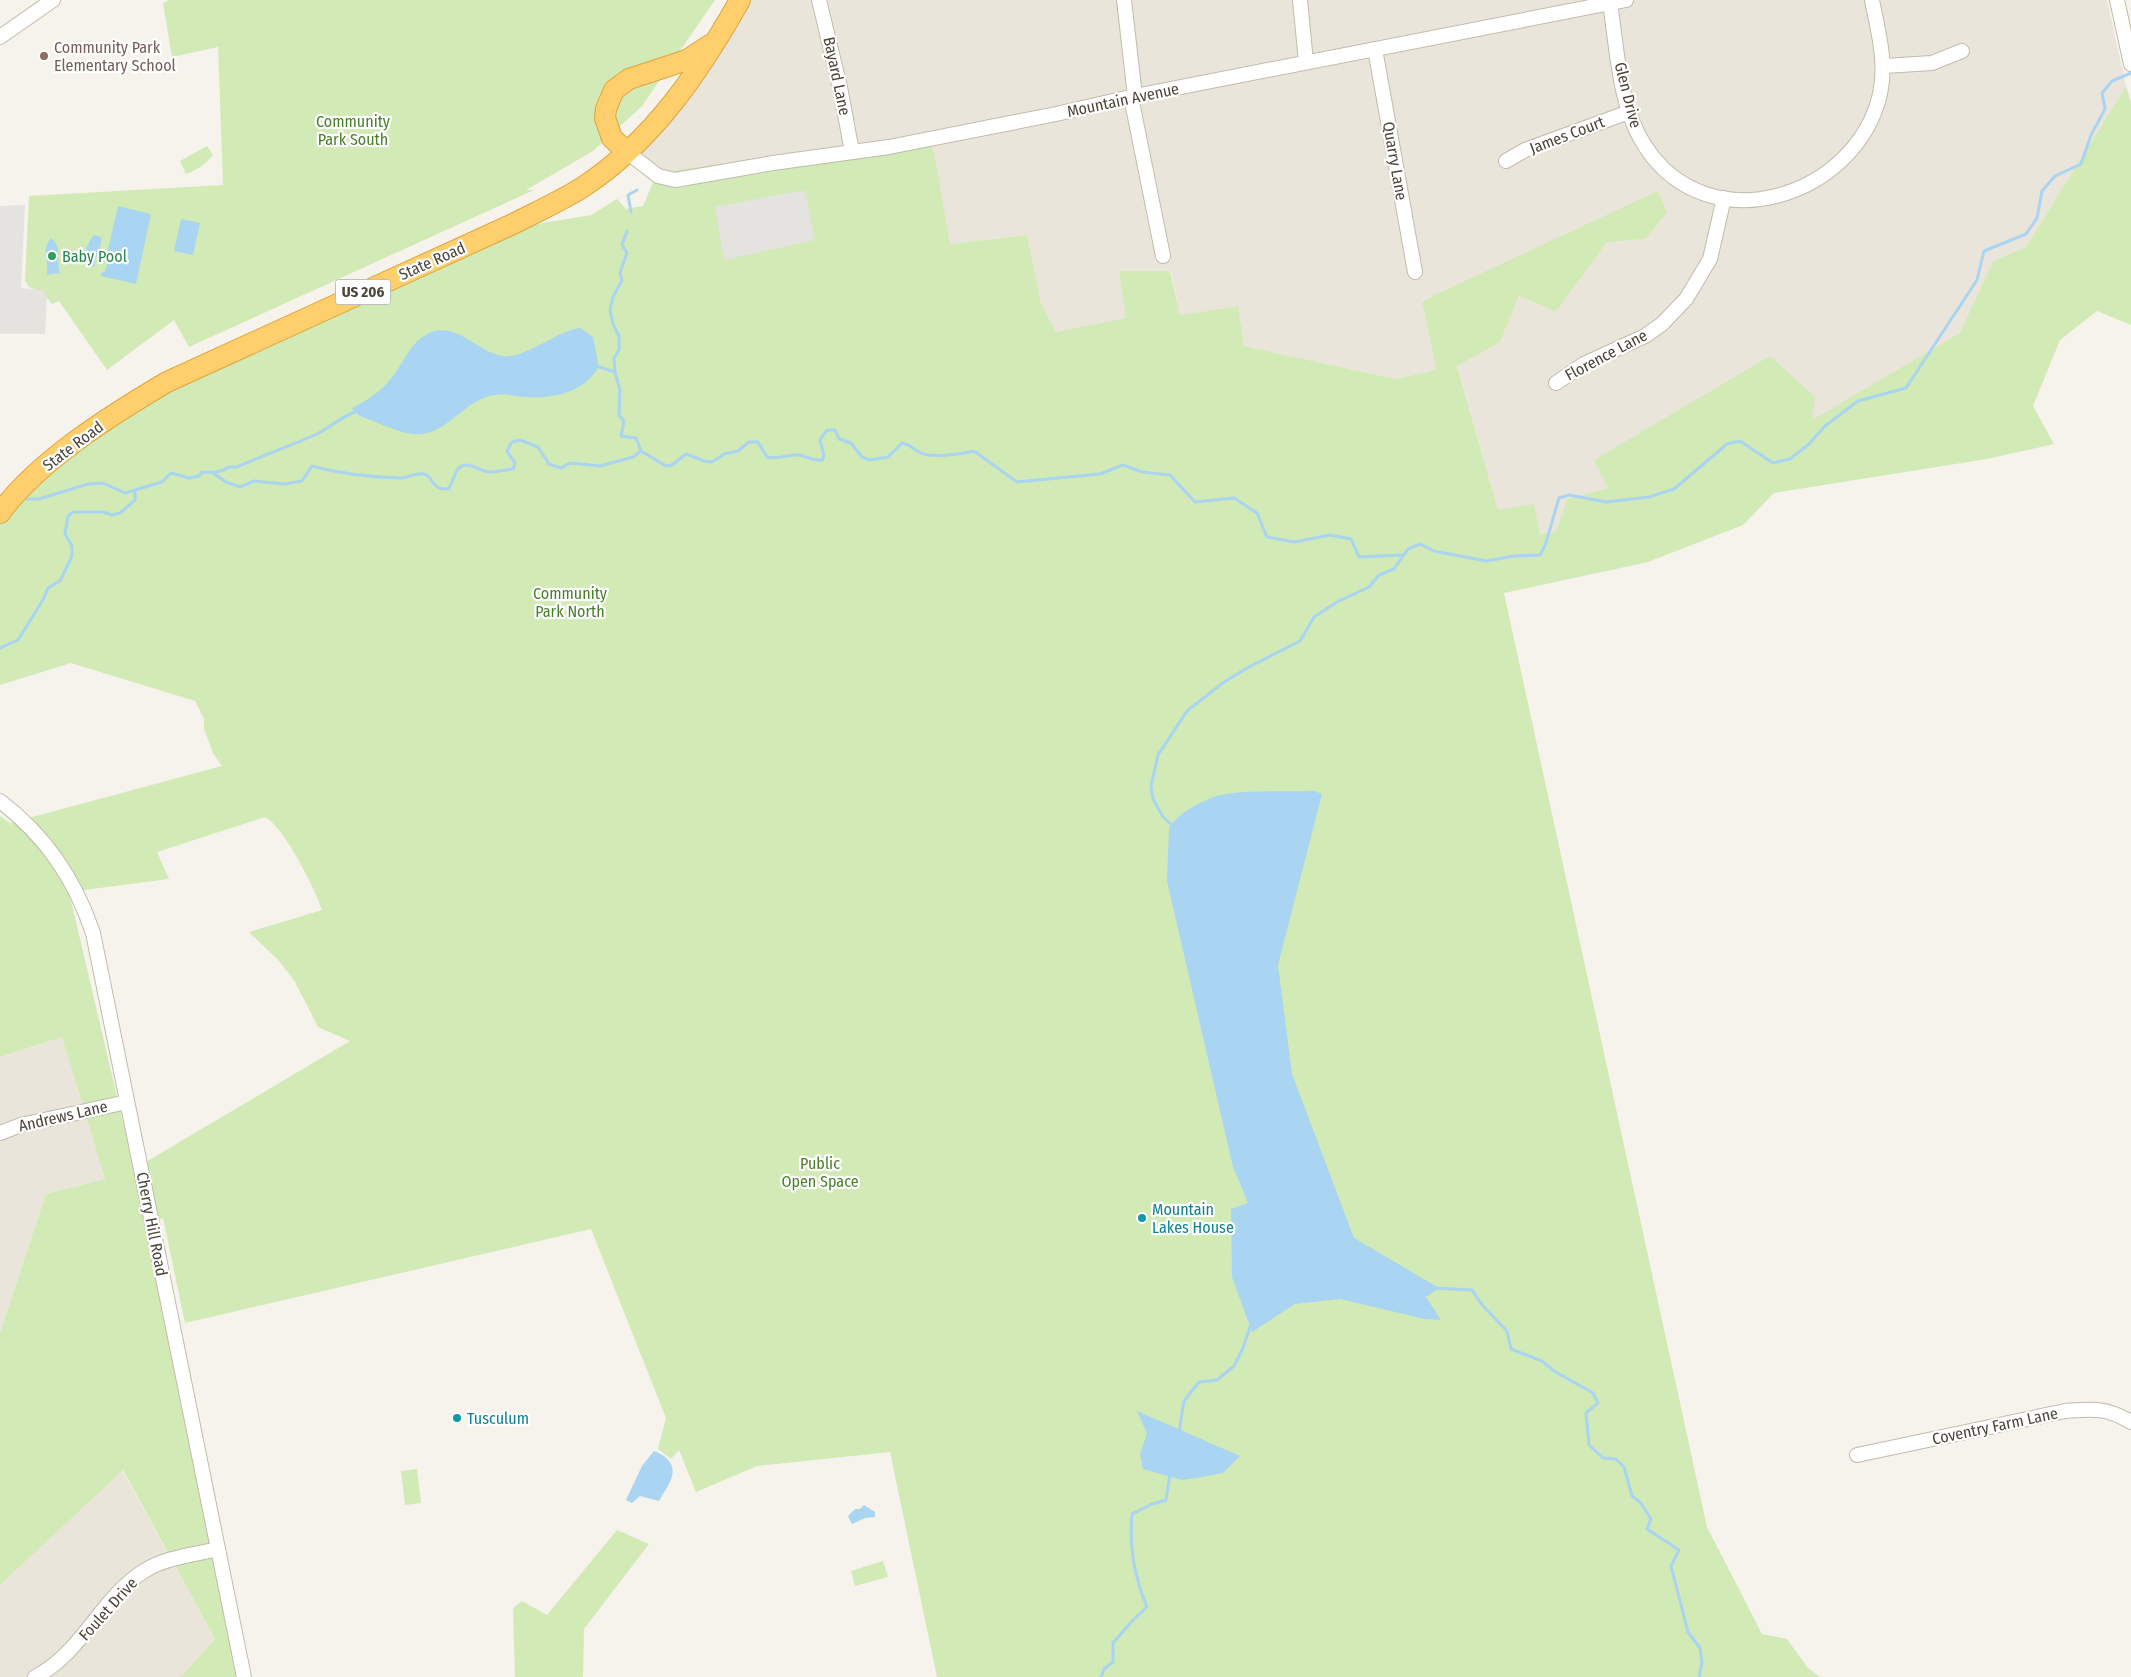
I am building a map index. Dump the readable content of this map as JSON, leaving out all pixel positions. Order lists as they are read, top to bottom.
{
  "streets": {
    "highway": ["State Road", "US 206"],
    "street": [
      "Bayard Lane",
      "Glen Drive",
      "Mountain Avenue",
      "James Court",
      "Quarry Lane",
      "Florence Lane",
      "Andrews Lane",
      "Cherry Hill Road",
      "Coventry Farm Lane",
      "Foulet Drive"
    ]
  },
  "crossings": [
    ["Bayard Lane", "Mountain Avenue"],
    ["Glen Drive", "Mountain Avenue"],
    ["Glen Drive", "James Court"],
    ["Glen Drive", "Florence Lane"],
    ["Mountain Avenue", "Quarry Lane"],
    ["Mountain Avenue", "State Road"],
    ["Andrews Lane", "Cherry Hill Road"],
    ["Cherry Hill Road", "Foulet Drive"]
  ],
  "parks": ["Community Park South", "Community Park North", "Public Open Space"],
  "places": [
    "Community Park Elementary School",
    "Baby Pool",
    "Mountain Lakes House",
    "Tusculum"
  ]
}
